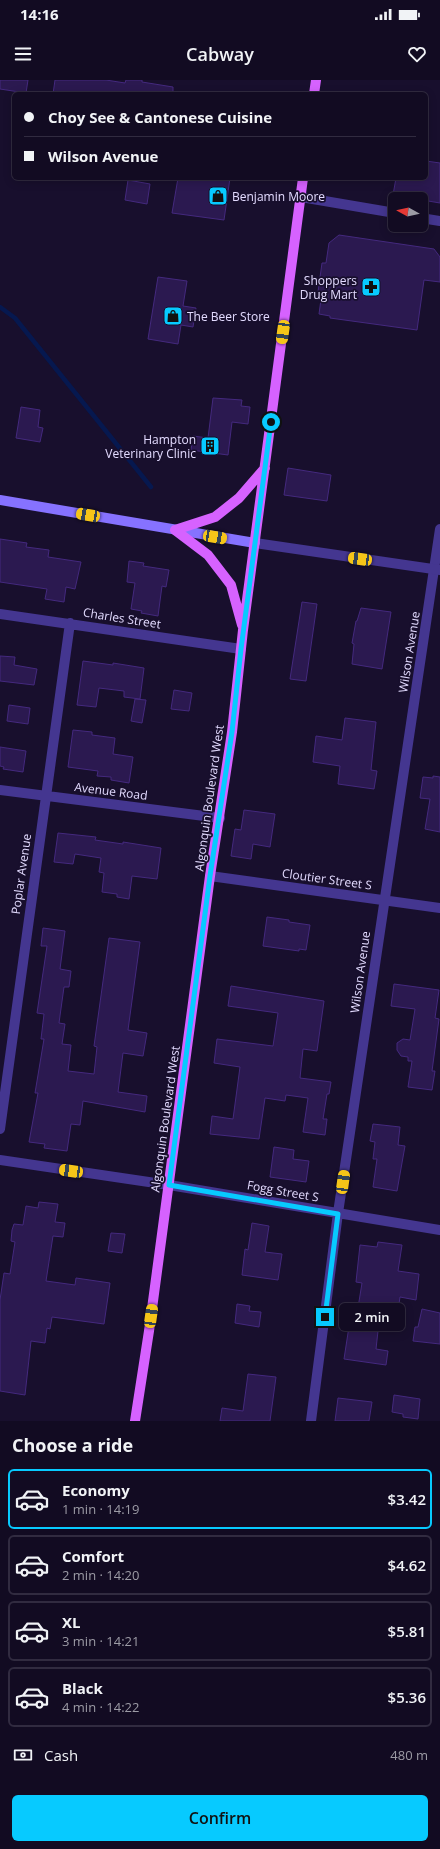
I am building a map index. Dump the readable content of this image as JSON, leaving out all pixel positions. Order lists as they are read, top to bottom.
{
  "streets": {
    "main road": ["Algonquin Boulevard West"],
    "street": [
      "Charles Street",
      "Wilson Avenue",
      "Avenue Road",
      "Poplar Avenue",
      "Cloutier Street S",
      "Fogg Street S"
    ]
  },
  "crossings": [
    ["Charles Street", "Algonquin Boulevard West"],
    ["Charles Street", "Poplar Avenue"],
    ["Wilson Avenue", "Cloutier Street S"],
    ["Wilson Avenue", "Fogg Street S"],
    ["Avenue Road", "Algonquin Boulevard West"],
    ["Avenue Road", "Poplar Avenue"],
    ["Algonquin Boulevard West", "Cloutier Street S"],
    ["Algonquin Boulevard West", "Fogg Street S"]
  ],
  "places": {
    "shop": ["Benjamin Moore", "The Beer Store"],
    "pharmacy": ["Shoppers Drug Mart"],
    "building": ["Hampton Veterinary Clinic"]
  },
  "north": "left",
  "page": {
    "status": "14:16",
    "header": "Cabway",
    "banner": ["Choy See & Cantonese Cuisine", "Wilson Avenue"],
    "bubble": "2 min",
    "heading": "Choose a ride",
    "list": [
      {
        "name": "Economy",
        "note": "1 min · 14:19",
        "value": "$3.42"
      },
      {
        "name": "Comfort",
        "note": "2 min · 14:20",
        "value": "$4.62"
      },
      {
        "name": "XL",
        "note": "3 min · 14:21",
        "value": "$5.81"
      },
      {
        "name": "Black",
        "note": "4 min · 14:22",
        "value": "$5.36"
      }
    ],
    "pay": ["Cash", "480 m"],
    "buttons": "Confirm"
  }
}
